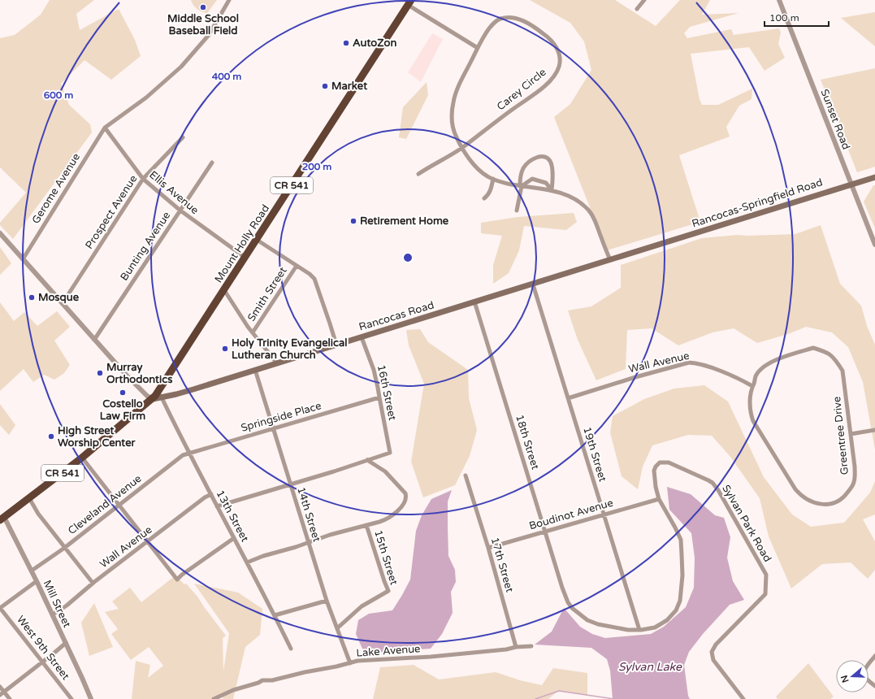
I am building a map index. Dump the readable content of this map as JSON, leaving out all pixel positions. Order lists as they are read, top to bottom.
{
  "streets": {
    "highway": ["CR 541", "Mount Holly Road"],
    "main road": ["Rancocas-Springfield Road", "Rancocas Road"],
    "street": [
      "Carey Circle",
      "Sunset Road",
      "Gerome Avenue",
      "Ellis Avenue",
      "Prospect Avenue",
      "Bunting Avenue",
      "Smith Street",
      "Wall Avenue",
      "16th Street",
      "Springside Place",
      "Greentree Drive",
      "18th Street",
      "19th Street",
      "Cleveland Avenue",
      "14th Street",
      "Boudinot Avenue",
      "13th Street",
      "Sylvan Park Road",
      "15th Street",
      "17th Street",
      "Mill Street",
      "West 9th Street",
      "Lake Avenue"
    ]
  },
  "crossings": [
    ["Sunset Road", "Rancocas-Springfield Road"],
    ["CR 541", "Mount Holly Road"],
    ["CR 541", "Mill Street"],
    ["Gerome Avenue", "Ellis Avenue"],
    ["Ellis Avenue", "Prospect Avenue"],
    ["Ellis Avenue", "Mount Holly Road"],
    ["Ellis Avenue", "Bunting Avenue"],
    ["Rancocas-Springfield Road", "Rancocas Road"],
    ["Mount Holly Road", "Rancocas Road"],
    ["Mount Holly Road", "13th Street"],
    ["Rancocas Road", "16th Street"],
    ["Rancocas Road", "18th Street"],
    ["Rancocas Road", "19th Street"],
    ["Rancocas Road", "14th Street"],
    ["Rancocas Road", "13th Street"],
    ["Wall Avenue", "Greentree Drive"],
    ["Wall Avenue", "19th Street"],
    ["Wall Avenue", "13th Street"],
    ["Wall Avenue", "Mill Street"],
    ["16th Street", "Springside Place"],
    ["Springside Place", "Cleveland Avenue"],
    ["Springside Place", "14th Street"],
    ["Springside Place", "13th Street"],
    ["18th Street", "Boudinot Avenue"],
    ["18th Street", "Sylvan Park Road"],
    ["19th Street", "Boudinot Avenue"],
    ["19th Street", "Sylvan Park Road"],
    ["Cleveland Avenue", "13th Street"],
    ["Cleveland Avenue", "Mill Street"],
    ["14th Street", "15th Street"],
    ["14th Street", "Lake Avenue"],
    ["Boudinot Avenue", "Sylvan Park Road"],
    ["Boudinot Avenue", "17th Street"],
    ["17th Street", "Lake Avenue"]
  ],
  "water": ["Sylvan Lake"],
  "places": [
    "Middle School Baseball Field",
    "AutoZon",
    "Market",
    "Retirement Home",
    "Mosque",
    "Holy Trinity Evangelical Lutheran Church",
    "Murray Orthodontics",
    "Costello Law Firm",
    "High Street Worship Center"
  ],
  "scale_bar": "100 m",
  "north": "left",
  "rings": ["400 m", "600 m", "200 m"]
}
